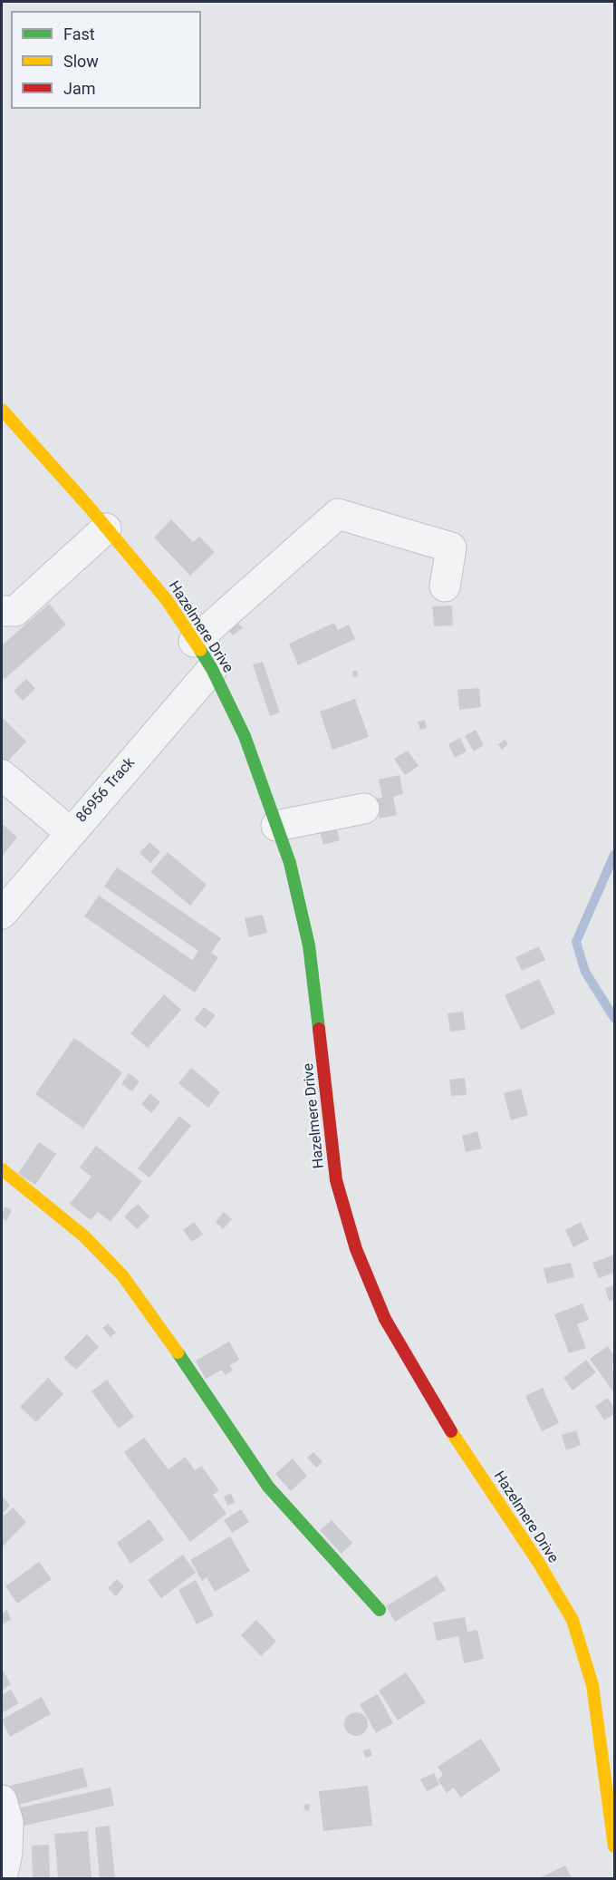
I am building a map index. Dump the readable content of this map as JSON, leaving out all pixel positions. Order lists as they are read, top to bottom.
{
  "streets": {
    "street": ["Hazelmere Drive", "86956 Track"]
  },
  "crossings": [
    ["Hazelmere Drive", "86956 Track"]
  ],
  "legend": ["Fast", "Slow", "Jam"]
}
